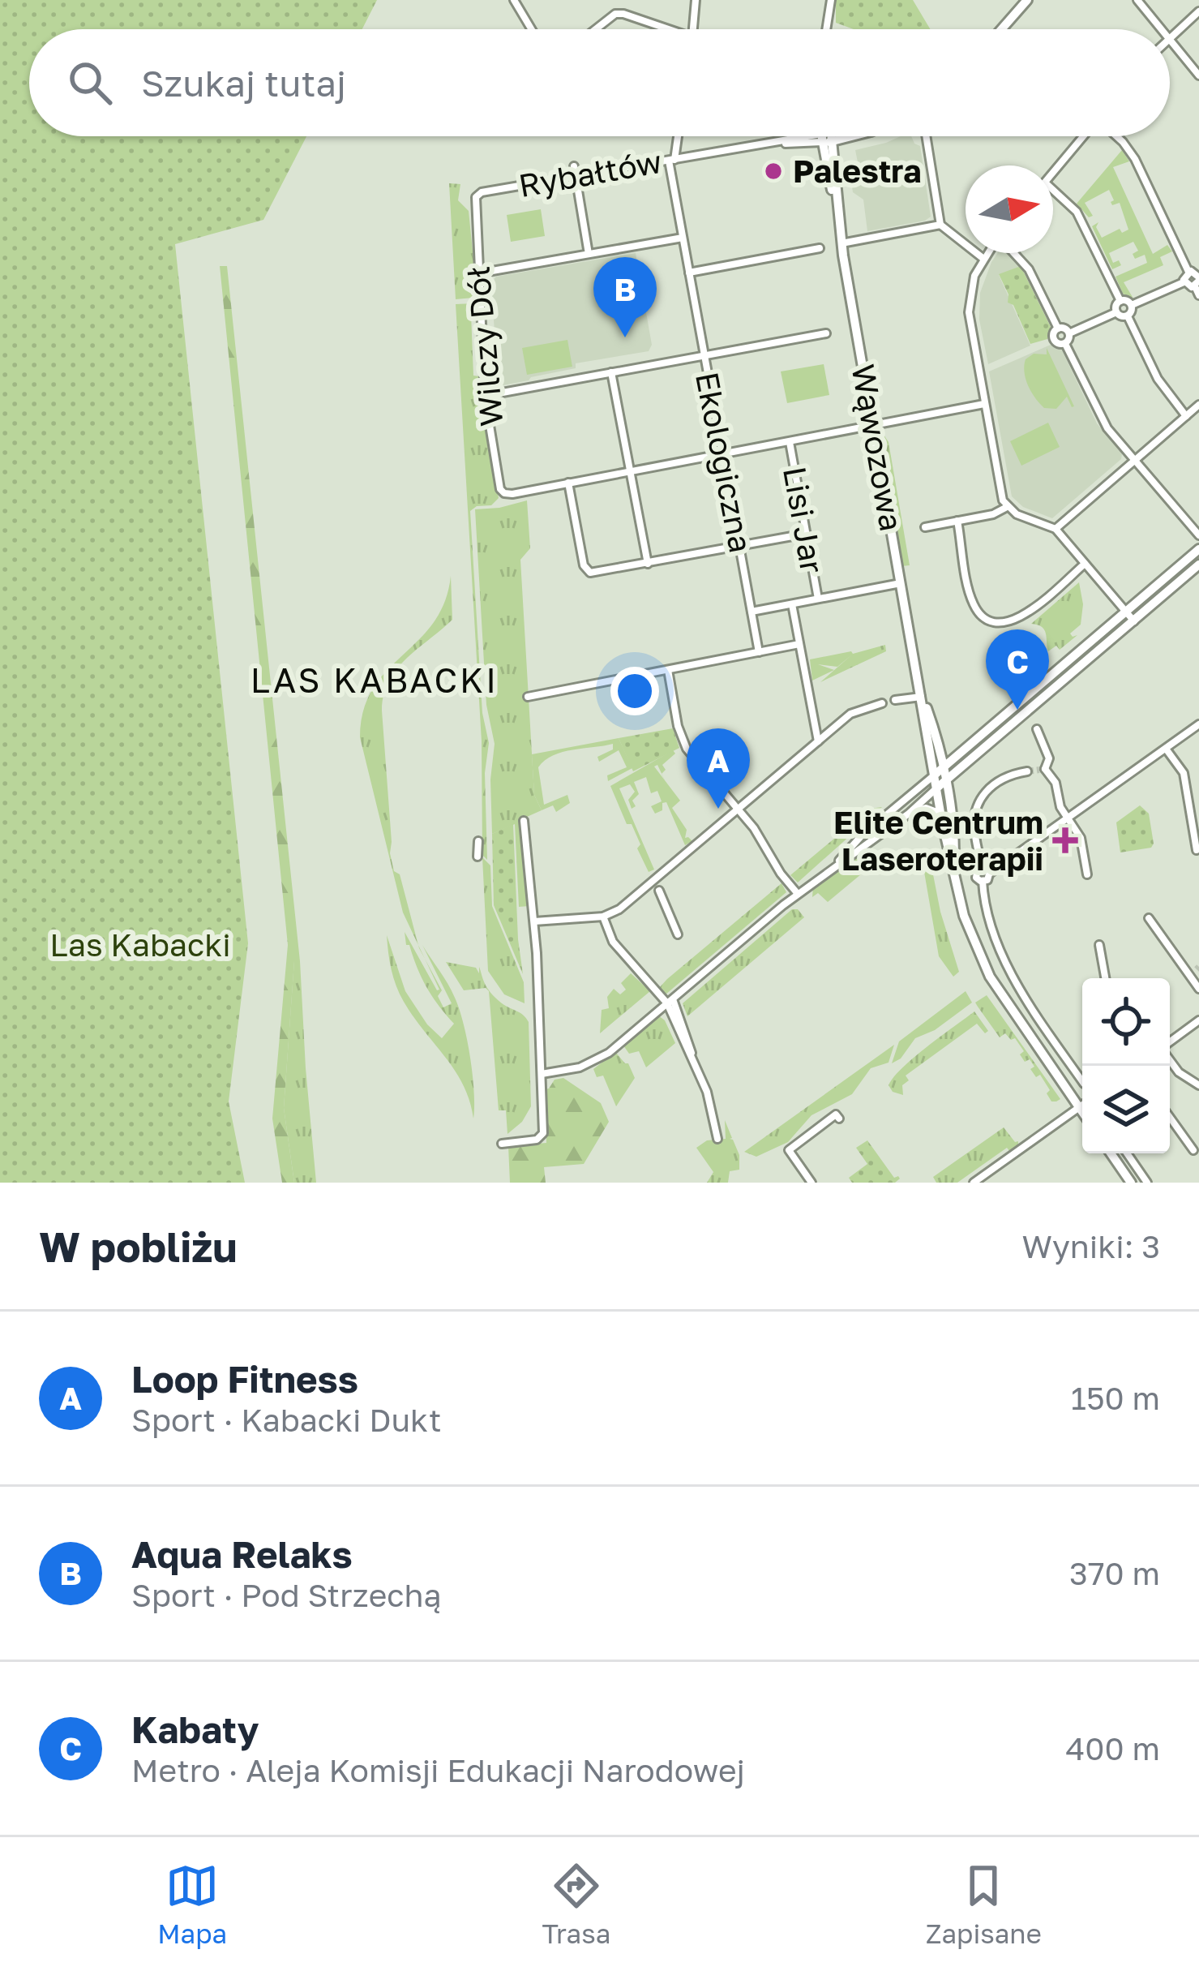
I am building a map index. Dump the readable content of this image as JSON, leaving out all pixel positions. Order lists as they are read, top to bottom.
{
  "streets": {
    "street": [
      "Rybałtów",
      "Wilczy Dół",
      "Wąwozowa",
      "Ekologiczna",
      "Lisi Jar"
    ]
  },
  "crossings": [
    ["Rybałtów", "Wilczy Dół"],
    ["Rybałtów", "Wąwozowa"],
    ["Rybałtów", "Ekologiczna"]
  ],
  "districts": ["LAS KABACKI"],
  "parks": ["Las Kabacki"],
  "places": {
    "other": ["Palestra"],
    "health": ["Elite Centrum Laseroterapii"]
  },
  "north": "right",
  "page": {
    "search": "Szukaj tutaj",
    "pins": ["B", "C", "A"],
    "heading": ["W pobliżu", "Wyniki: 3"],
    "list": [
      {
        "mark": "A",
        "name": "Loop Fitness",
        "note": "Sport · Kabacki Dukt",
        "value": "150 m"
      },
      {
        "mark": "B",
        "name": "Aqua Relaks",
        "note": "Sport · Pod Strzechą",
        "value": "370 m"
      },
      {
        "mark": "C",
        "name": "Kabaty",
        "note": "Metro · Aleja Komisji Edukacji Narodowej",
        "value": "400 m"
      }
    ],
    "nav": ["Mapa", "Trasa", "Zapisane"]
  }
}
